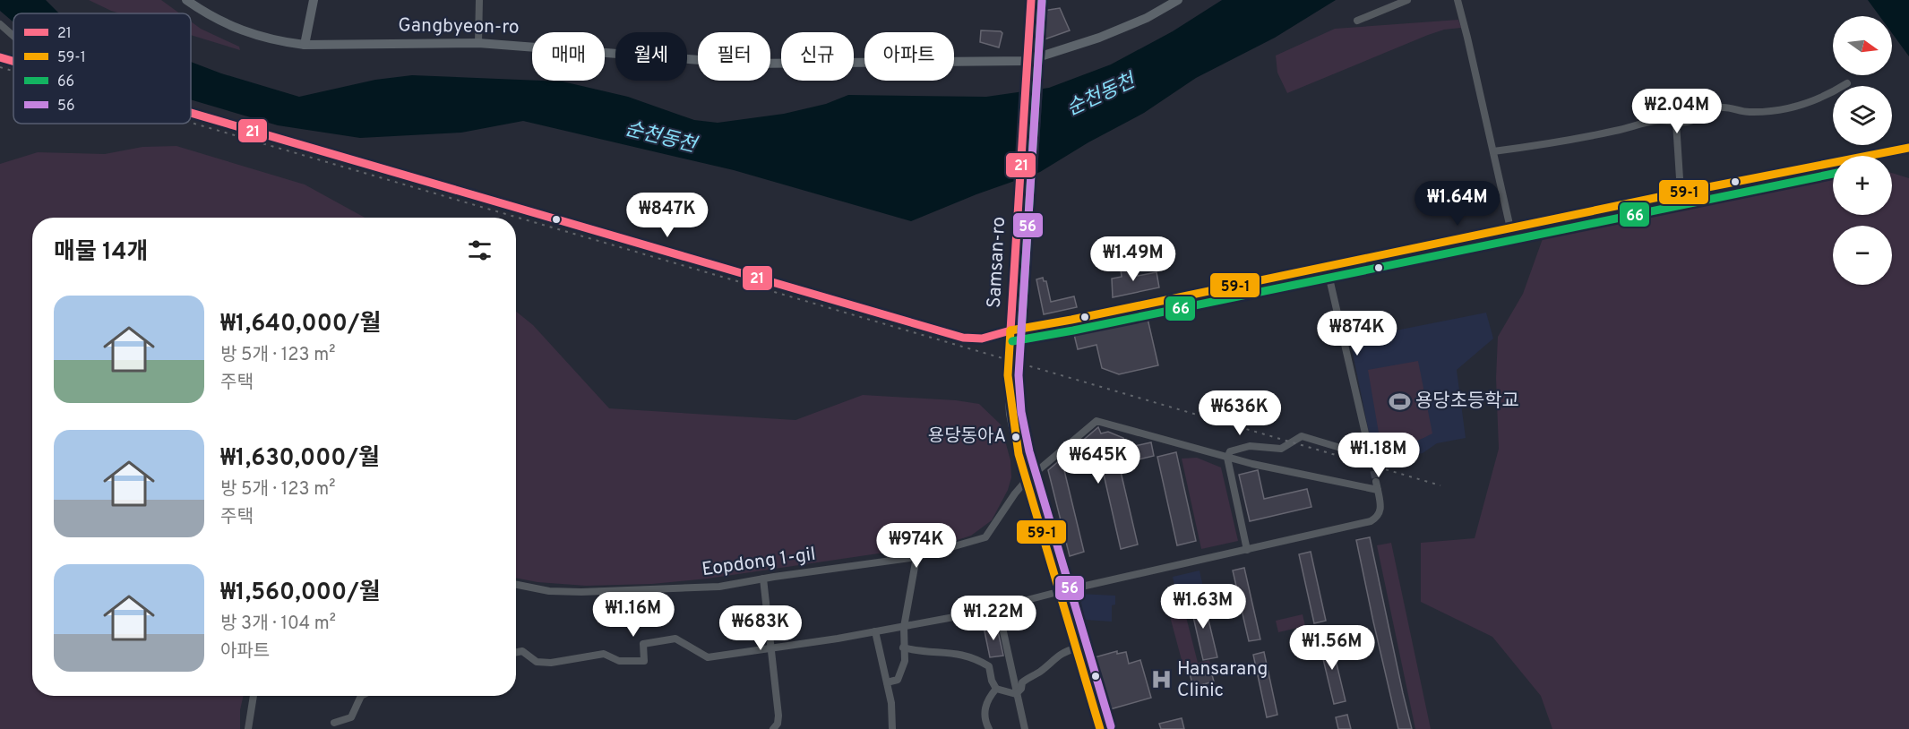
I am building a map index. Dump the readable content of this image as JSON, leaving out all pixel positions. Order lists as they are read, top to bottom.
{
  "streets": {
    "street": ["Gangbyeon-ro", "Samsan-ro", "Eopdong 1-gil"]
  },
  "crossings": [
    ["Gangbyeon-ro", "Samsan-ro"],
    ["Samsan-ro", "Eopdong 1-gil"]
  ],
  "water": ["순천동천"],
  "places": {
    "sports": ["용당초등학교"],
    "other": ["용당동아A"],
    "hospital": ["Hansarang Clinic"]
  },
  "lines": [
    "transit line 21",
    "transit line 66",
    "transit line 56",
    "transit line 59-1"
  ],
  "legend": [
    "21",
    "59-1",
    "66",
    "56"
  ],
  "north": "right",
  "page": {
    "map_buttons": ["+", "−"],
    "chip": [
      "매매",
      "월세",
      "필터",
      "신규",
      "아파트"
    ],
    "price": [
      "₩2.04M",
      "₩1.64M",
      "₩847K",
      "₩1.49M",
      "₩874K",
      "₩636K",
      "₩1.18M",
      "₩645K",
      "₩974K",
      "₩1.63M",
      "₩1.16M",
      "₩1.22M",
      "₩683K",
      "₩1.56M"
    ],
    "heading": "매물 14개",
    "list": [
      {
        "name": "₩1,640,000/월",
        "note": "방 5개 · 123 m² · 주택"
      },
      {
        "name": "₩1,630,000/월",
        "note": "방 5개 · 123 m² · 주택"
      },
      {
        "name": "₩1,560,000/월",
        "note": "방 3개 · 104 m² · 아파트"
      }
    ]
  }
}
